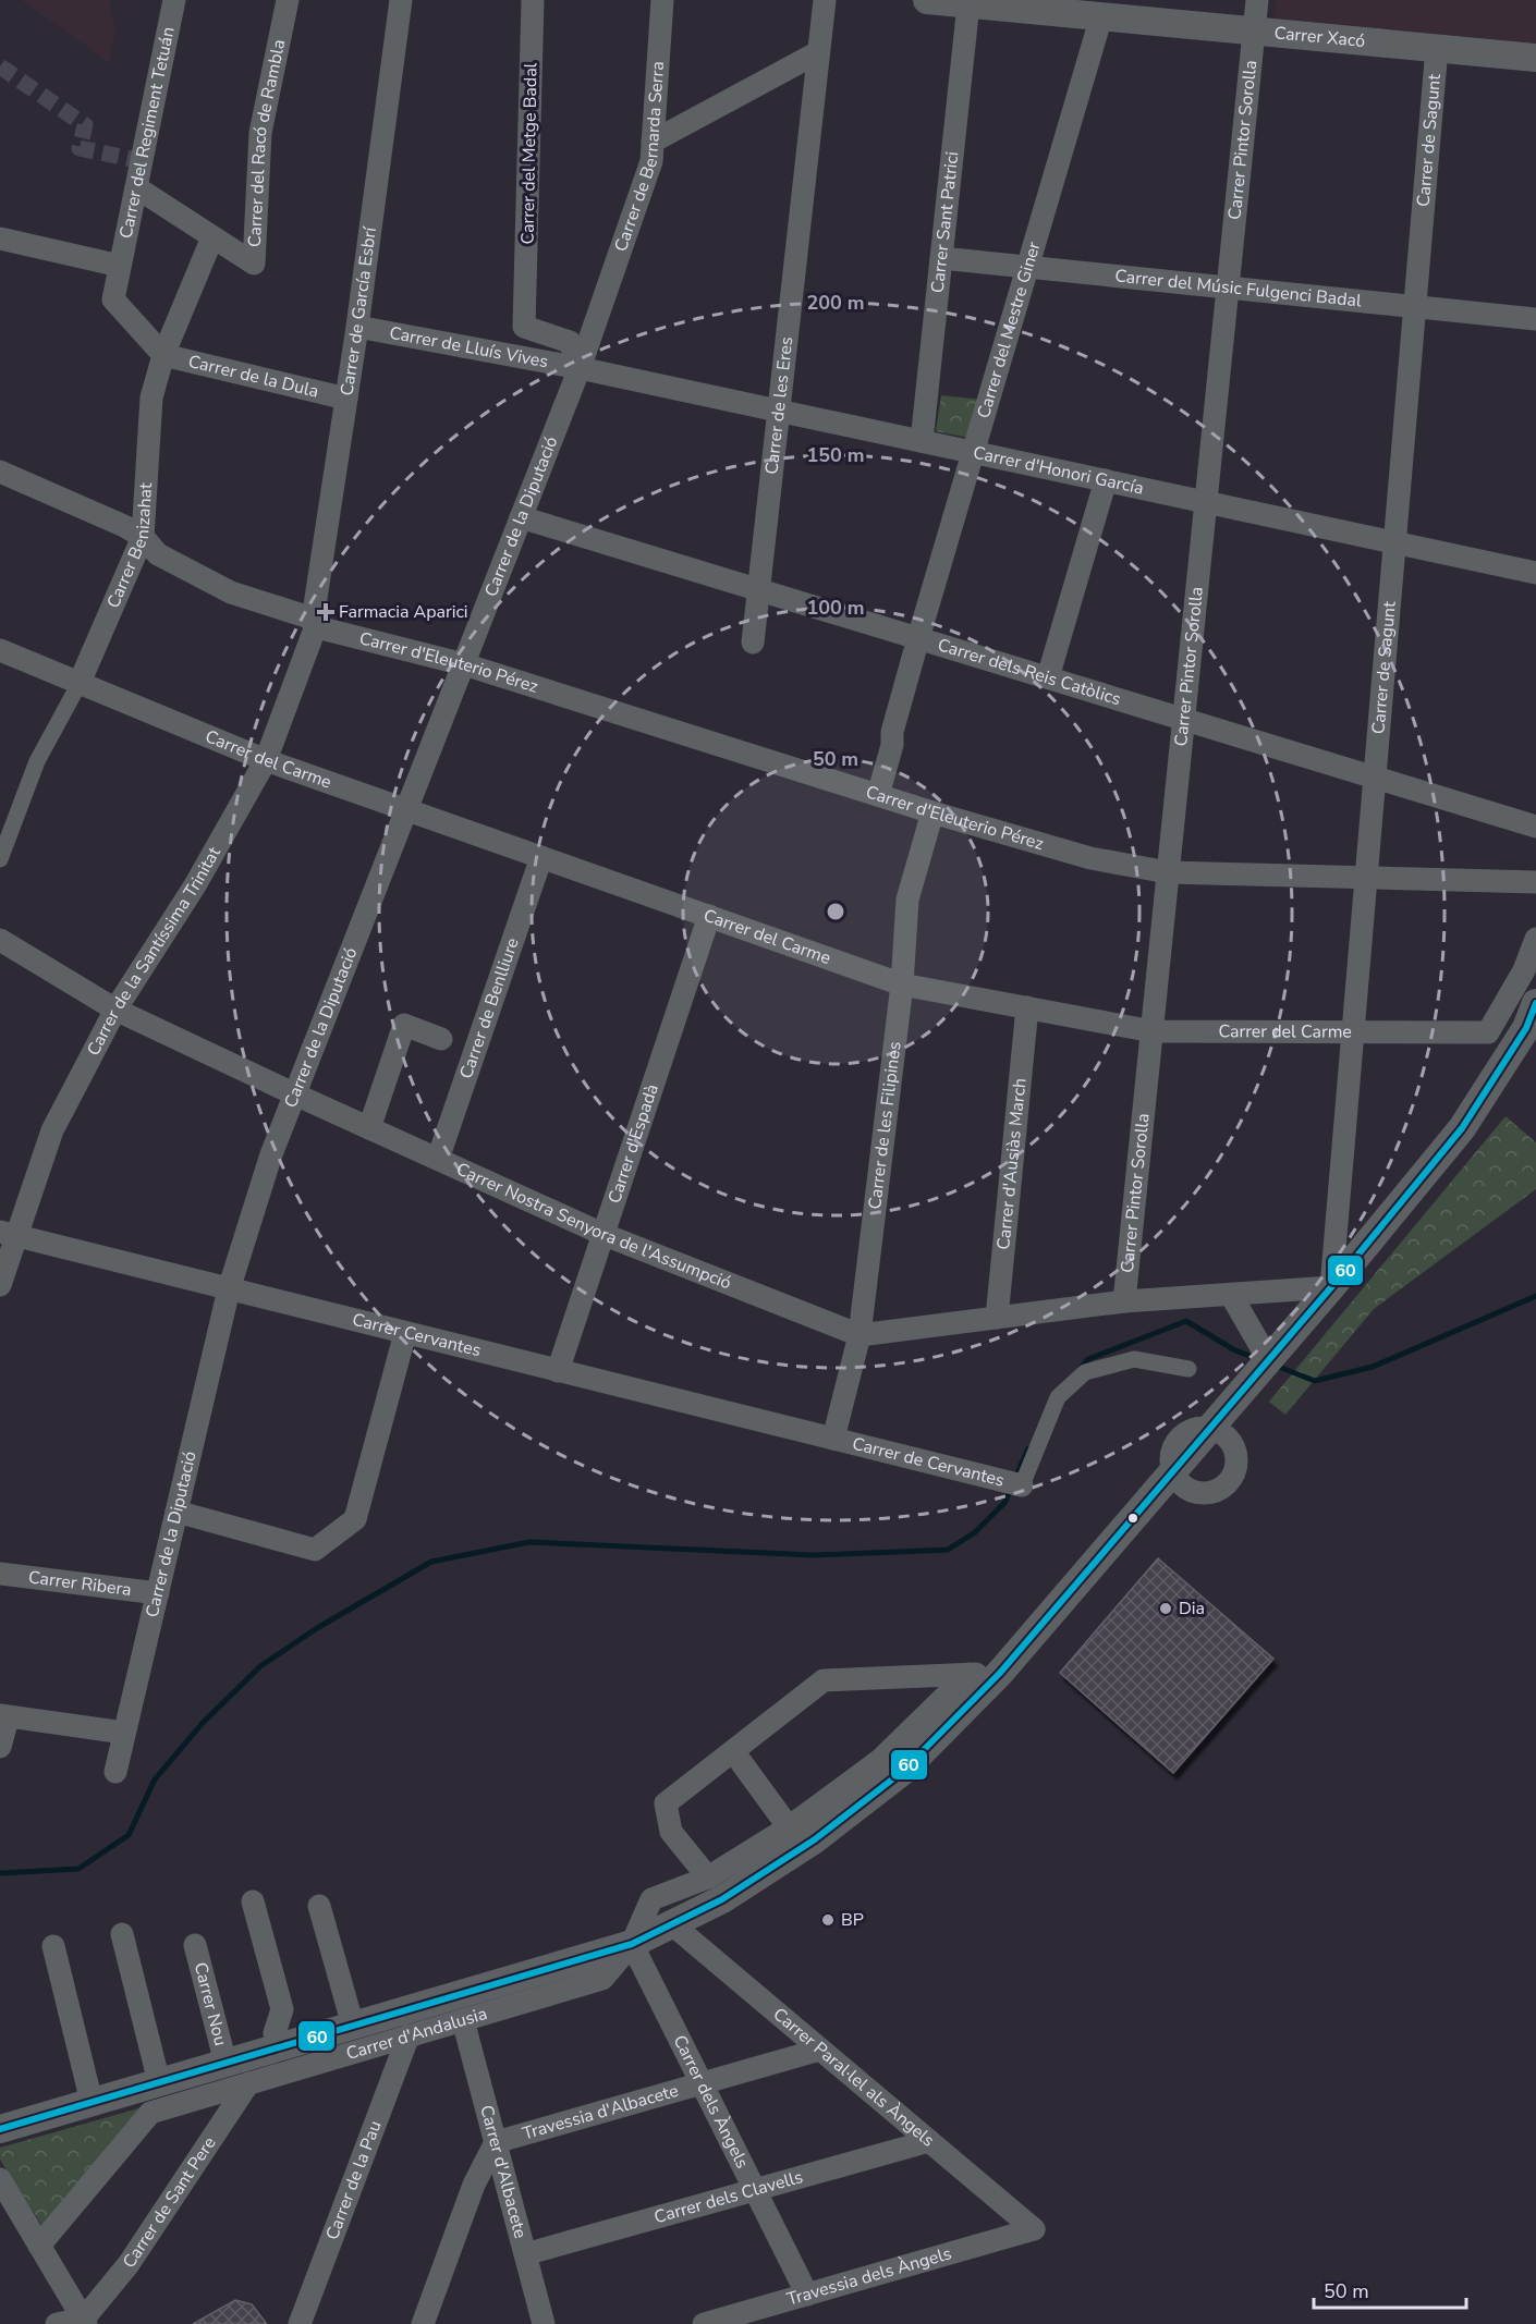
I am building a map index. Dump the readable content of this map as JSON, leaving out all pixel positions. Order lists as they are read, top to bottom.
{
  "streets": {
    "street": [
      "Carrer Xacó",
      "Carrer del Regiment Tetuán",
      "Carrer Pintor Sorolla",
      "Carrer de Sagunt",
      "Carrer del Racó de Rambla",
      "Carrer del Metge Badal",
      "Carrer de Bernarda Serra",
      "Carrer Sant Patrici",
      "Carrer del Músic Fulgenci Badal",
      "Carrer de García Esbrí",
      "Carrer del Mestre Giner",
      "Carrer de Lluís Vives",
      "Carrer de la Dula",
      "Carrer de les Eres",
      "Carrer d'Honori García",
      "Carrer de la Diputació",
      "Carrer Benizahat",
      "Carrer d'Eleuterio Pérez",
      "Carrer dels Reis Catòlics",
      "Carrer del Carme",
      "Carrer de la Santíssima Trinitat",
      "Carrer de Benlliure",
      "Carrer de les Filipines",
      "Carrer d'Espadà",
      "Carrer d'Ausiàs March",
      "Carrer Nostra Senyora de l'Assumpció",
      "Carrer Cervantes",
      "Carrer de Cervantes",
      "Carrer Ribera",
      "Carrer Nou",
      "Carrer d'Andalusia",
      "Carrer Paral·lel als Àngels",
      "Carrer dels Àngels",
      "Travessia d'Albacete",
      "Carrer d'Albacete",
      "Carrer de la Pau",
      "Carrer dels Clavells",
      "Carrer de Sant Pere",
      "Travessia dels Àngels"
    ]
  },
  "crossings": [
    ["Carrer Xacó", "Carrer Pintor Sorolla"],
    ["Carrer Xacó", "Carrer de Sagunt"],
    ["Carrer Xacó", "Carrer Sant Patrici"],
    ["Carrer Xacó", "Carrer del Mestre Giner"],
    ["Carrer del Regiment Tetuán", "Carrer del Racó de Rambla"],
    ["Carrer del Regiment Tetuán", "Carrer de la Dula"],
    ["Carrer del Regiment Tetuán", "Carrer Benizahat"],
    ["Carrer Pintor Sorolla", "Carrer del Músic Fulgenci Badal"],
    ["Carrer Pintor Sorolla", "Carrer d'Honori García"],
    ["Carrer Pintor Sorolla", "Carrer d'Eleuterio Pérez"],
    ["Carrer Pintor Sorolla", "Carrer dels Reis Catòlics"],
    ["Carrer Pintor Sorolla", "Carrer del Carme"],
    ["Carrer Pintor Sorolla", "Carrer Nostra Senyora de l'Assumpció"],
    ["Carrer de Sagunt", "Carrer del Músic Fulgenci Badal"],
    ["Carrer de Sagunt", "Carrer d'Honori García"],
    ["Carrer de Sagunt", "Carrer d'Eleuterio Pérez"],
    ["Carrer de Sagunt", "Carrer dels Reis Catòlics"],
    ["Carrer de Sagunt", "Carrer del Carme"],
    ["Carrer de Sagunt", "Carrer Nostra Senyora de l'Assumpció"],
    ["Carrer de Sagunt", "Carrer d'Andalusia"],
    ["Carrer del Racó de Rambla", "Carrer Benizahat"],
    ["Carrer del Metge Badal", "Carrer de Lluís Vives"],
    ["Carrer del Metge Badal", "Carrer d'Honori García"],
    ["Carrer del Metge Badal", "Carrer de la Diputació"],
    ["Carrer de Bernarda Serra", "Carrer de la Diputació"],
    ["Carrer Sant Patrici", "Carrer del Músic Fulgenci Badal"],
    ["Carrer Sant Patrici", "Carrer d'Honori García"],
    ["Carrer del Músic Fulgenci Badal", "Carrer del Mestre Giner"],
    ["Carrer de García Esbrí", "Carrer de Lluís Vives"],
    ["Carrer de García Esbrí", "Carrer de la Dula"],
    ["Carrer de García Esbrí", "Carrer d'Eleuterio Pérez"],
    ["Carrer de García Esbrí", "Carrer de la Santíssima Trinitat"],
    ["Carrer del Mestre Giner", "Carrer d'Honori García"],
    ["Carrer del Mestre Giner", "Carrer d'Eleuterio Pérez"],
    ["Carrer del Mestre Giner", "Carrer dels Reis Catòlics"],
    ["Carrer de Lluís Vives", "Carrer d'Honori García"],
    ["Carrer de Lluís Vives", "Carrer de la Diputació"],
    ["Carrer de la Dula", "Carrer Benizahat"],
    ["Carrer de les Eres", "Carrer d'Honori García"],
    ["Carrer de les Eres", "Carrer dels Reis Catòlics"],
    ["Carrer d'Honori García", "Carrer de la Diputació"],
    ["Carrer de la Diputació", "Carrer d'Eleuterio Pérez"],
    ["Carrer de la Diputació", "Carrer dels Reis Catòlics"],
    ["Carrer de la Diputació", "Carrer del Carme"],
    ["Carrer de la Diputació", "Carrer Nostra Senyora de l'Assumpció"],
    ["Carrer de la Diputació", "Carrer Cervantes"],
    ["Carrer de la Diputació", "Carrer Ribera"],
    ["Carrer Benizahat", "Carrer d'Eleuterio Pérez"],
    ["Carrer Benizahat", "Carrer del Carme"],
    ["Carrer d'Eleuterio Pérez", "Carrer de la Santíssima Trinitat"],
    ["Carrer d'Eleuterio Pérez", "Carrer de les Filipines"],
    ["Carrer del Carme", "Carrer de la Santíssima Trinitat"],
    ["Carrer del Carme", "Carrer de Benlliure"],
    ["Carrer del Carme", "Carrer de les Filipines"],
    ["Carrer del Carme", "Carrer d'Espadà"],
    ["Carrer del Carme", "Carrer d'Ausiàs March"],
    ["Carrer de la Santíssima Trinitat", "Carrer Nostra Senyora de l'Assumpció"],
    ["Carrer de la Santíssima Trinitat", "Carrer Cervantes"],
    ["Carrer de Benlliure", "Carrer Nostra Senyora de l'Assumpció"],
    ["Carrer de les Filipines", "Carrer Nostra Senyora de l'Assumpció"],
    ["Carrer de les Filipines", "Carrer Cervantes"],
    ["Carrer de les Filipines", "Carrer de Cervantes"],
    ["Carrer d'Espadà", "Carrer Nostra Senyora de l'Assumpció"],
    ["Carrer d'Espadà", "Carrer Cervantes"],
    ["Carrer d'Ausiàs March", "Carrer Nostra Senyora de l'Assumpció"],
    ["Carrer Nostra Senyora de l'Assumpció", "Carrer d'Andalusia"],
    ["Carrer Cervantes", "Carrer de Cervantes"],
    ["Carrer Nou", "Carrer d'Andalusia"],
    ["Carrer d'Andalusia", "Carrer Paral·lel als Àngels"],
    ["Carrer d'Andalusia", "Carrer dels Àngels"],
    ["Carrer d'Andalusia", "Carrer d'Albacete"],
    ["Carrer d'Andalusia", "Carrer de la Pau"],
    ["Carrer d'Andalusia", "Carrer de Sant Pere"],
    ["Carrer Paral·lel als Àngels", "Travessia d'Albacete"],
    ["Carrer Paral·lel als Àngels", "Carrer dels Clavells"],
    ["Carrer Paral·lel als Àngels", "Travessia dels Àngels"],
    ["Carrer dels Àngels", "Travessia d'Albacete"],
    ["Carrer dels Àngels", "Carrer dels Clavells"],
    ["Carrer dels Àngels", "Travessia dels Àngels"],
    ["Travessia d'Albacete", "Carrer d'Albacete"],
    ["Carrer d'Albacete", "Carrer dels Clavells"]
  ],
  "places": {
    "health": ["Farmacia Aparici"],
    "other": ["Dia", "BP"]
  },
  "lines": ["transit line 60"],
  "scale_bar": "50 m",
  "rings": [
    "200 m",
    "150 m",
    "100 m",
    "50 m"
  ]
}
